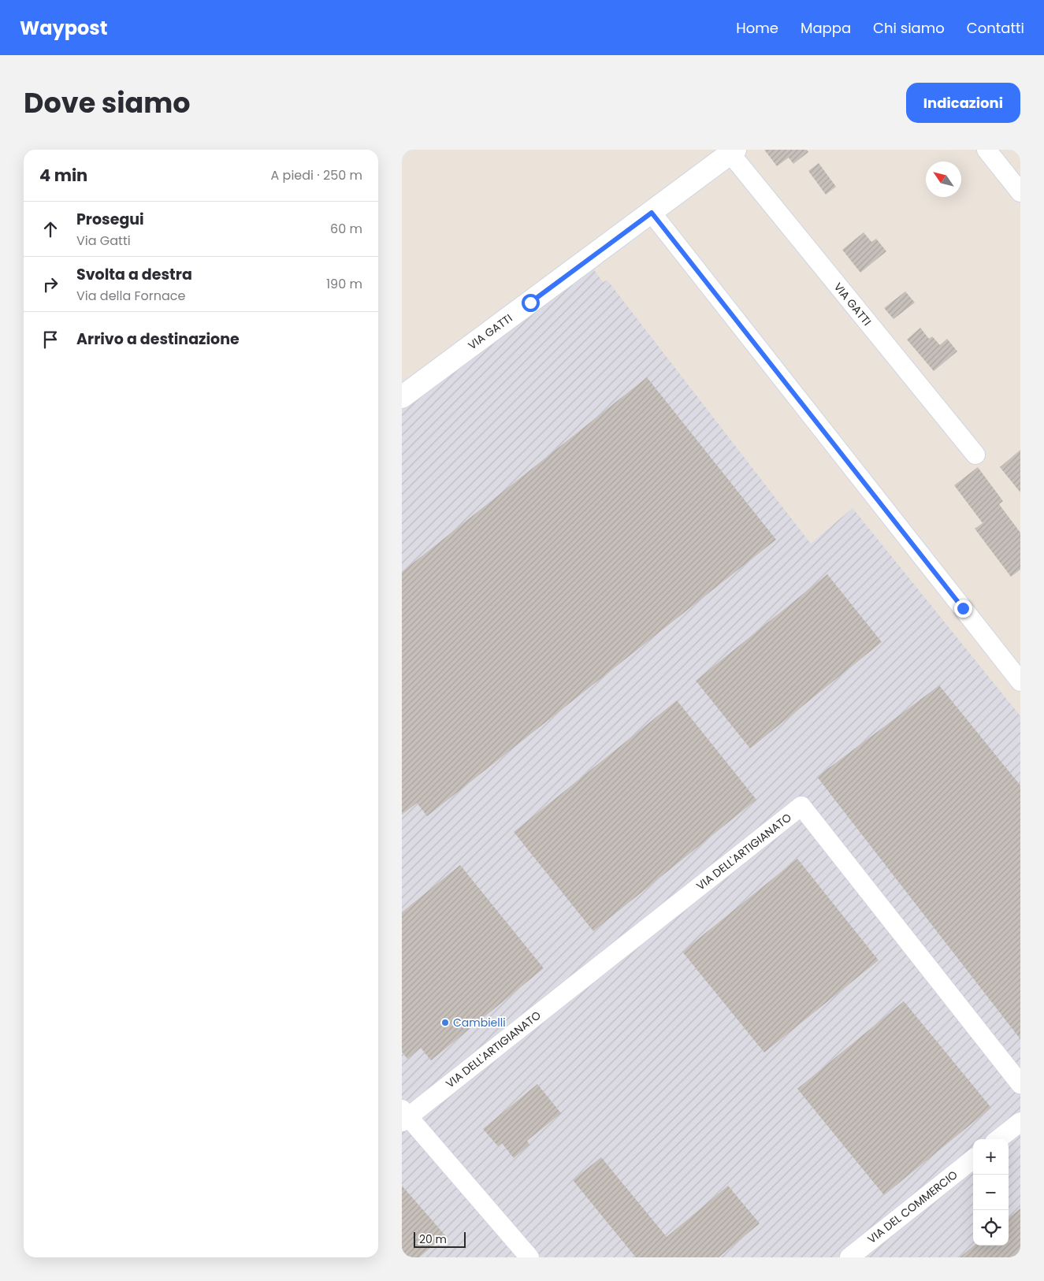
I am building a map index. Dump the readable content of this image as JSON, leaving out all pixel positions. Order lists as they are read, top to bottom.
{
  "streets": {
    "street": ["VIA GATTI", "VIA DELL'ARTIGIANATO", "VIA DEL COMMERCIO"]
  },
  "places": ["Cambielli"],
  "scale_bar": "20 m",
  "north": "top left",
  "page": {
    "header": "Waypost",
    "nav": [
      "Home",
      "Mappa",
      "Chi siamo",
      "Contatti"
    ],
    "title": "Dove siamo",
    "buttons": "Indicazioni",
    "heading": ["4 min", "A piedi · 250 m"],
    "list": [
      ["Prosegui", "Via Gatti", "60 m"],
      ["Svolta a destra", "Via della Fornace", "190 m"],
      "Arrivo a destinazione"
    ],
    "map_buttons": ["+", "−"],
    "scale": "20 m"
  }
}
